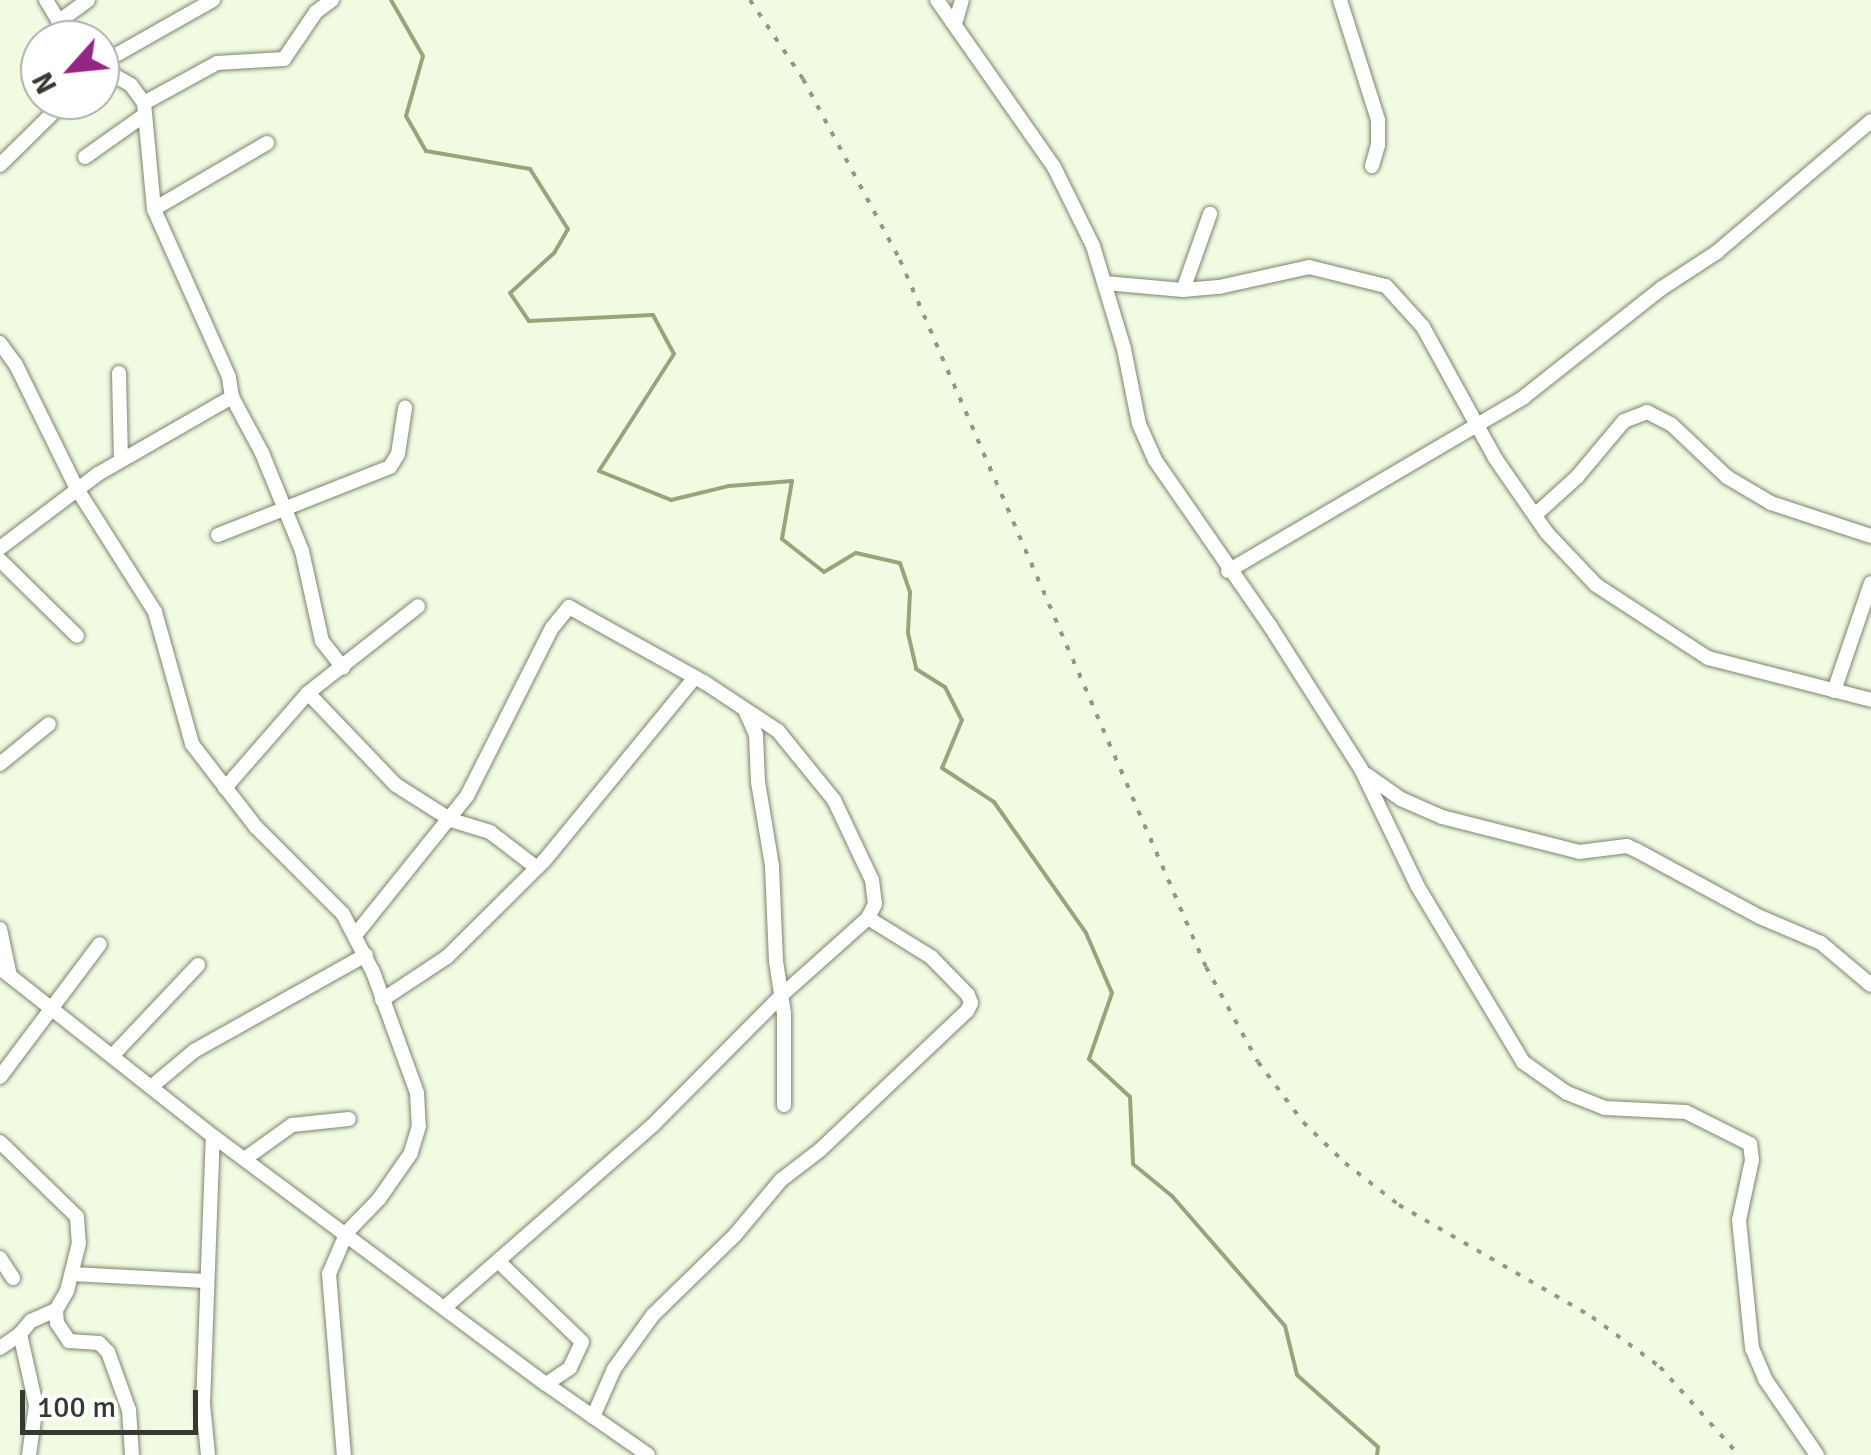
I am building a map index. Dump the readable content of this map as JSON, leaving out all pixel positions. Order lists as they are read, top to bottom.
{
  "scale_bar": "100 m",
  "north": "bottom left"
}
